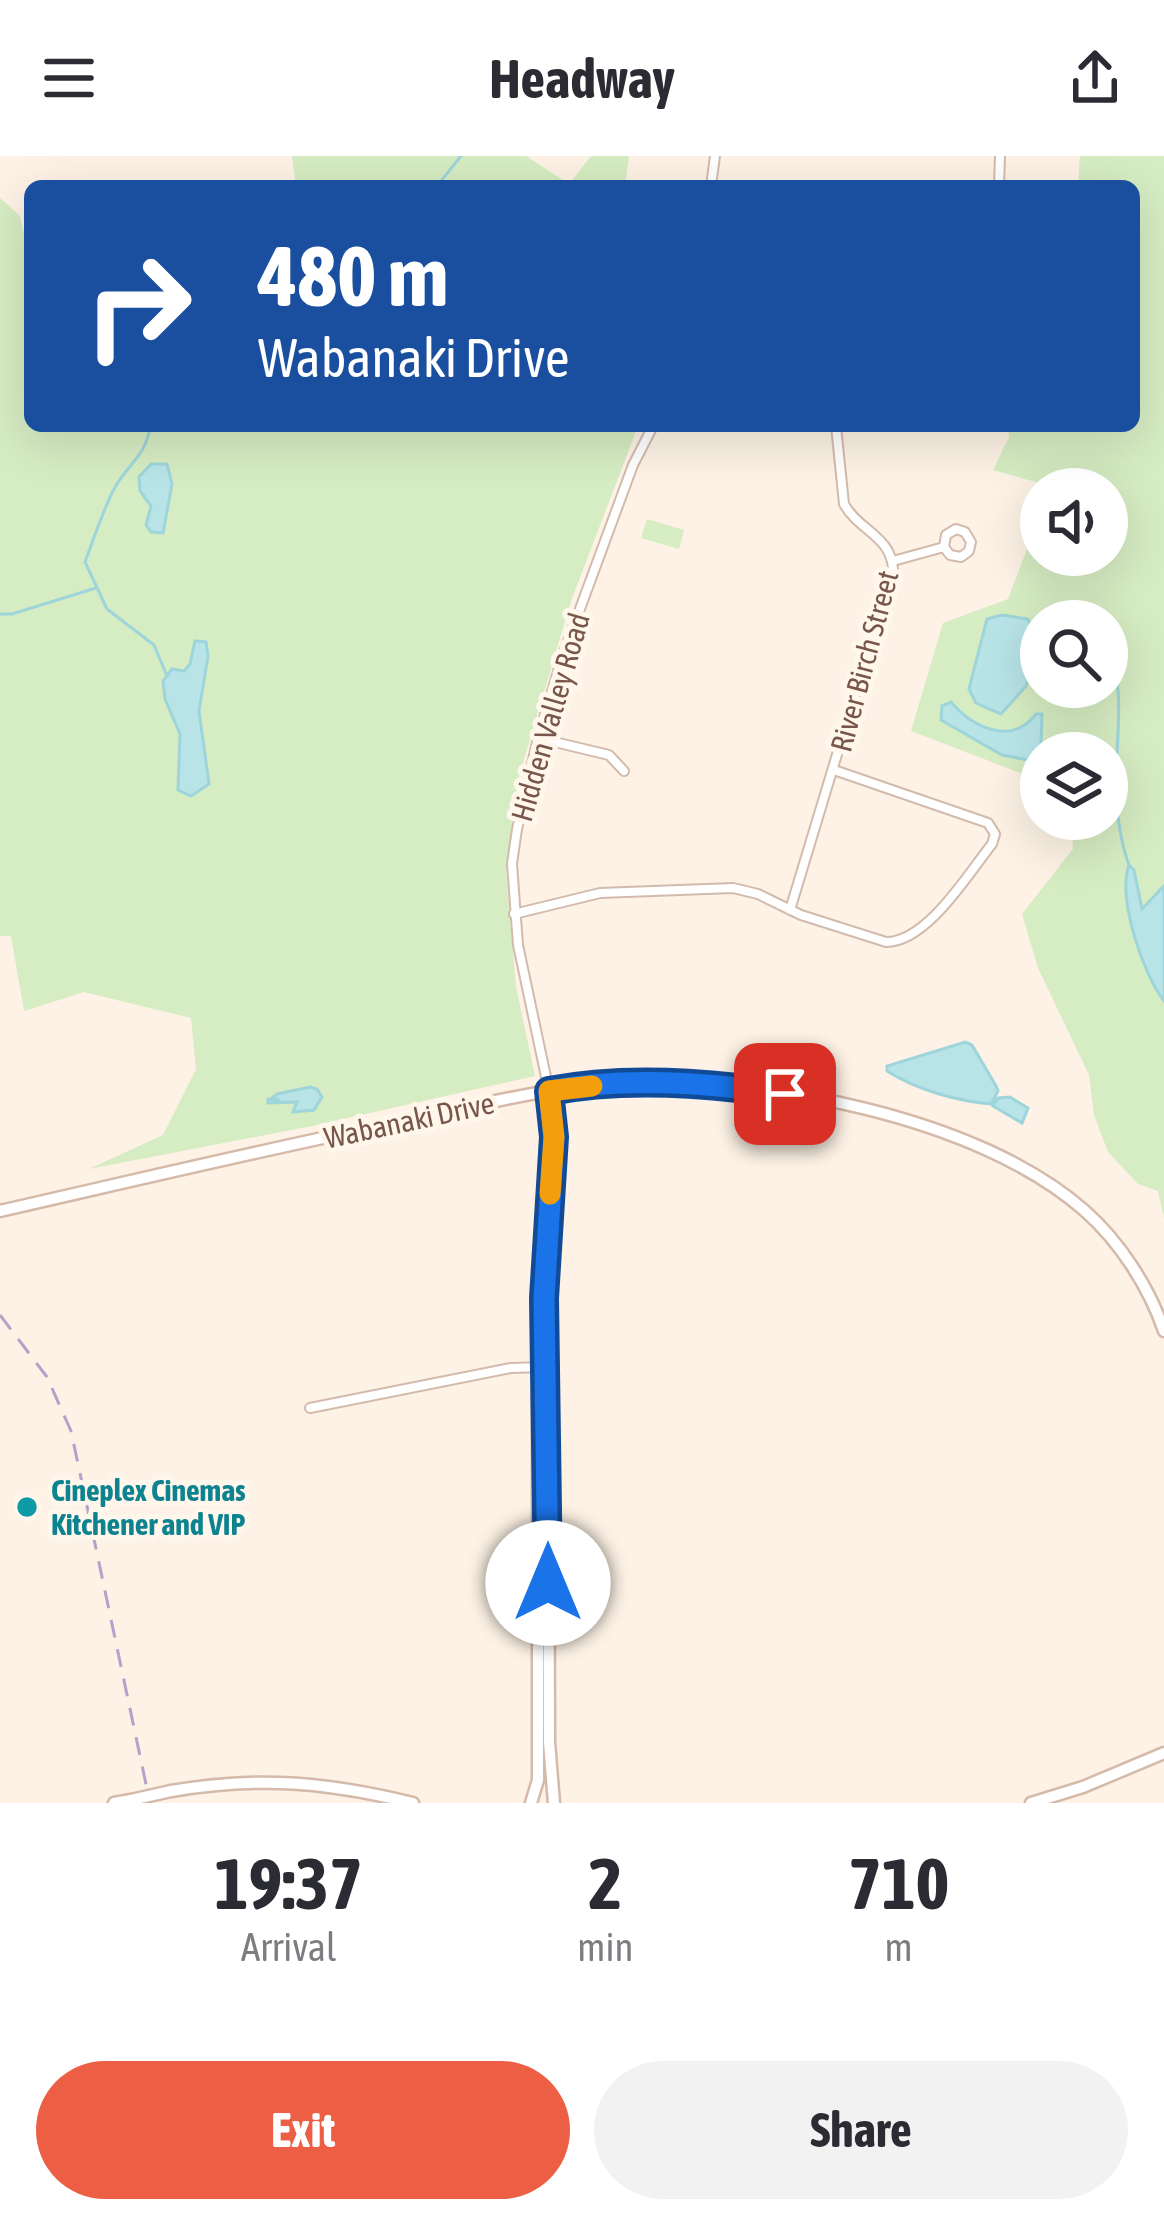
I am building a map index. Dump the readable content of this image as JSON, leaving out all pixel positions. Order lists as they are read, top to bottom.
{
  "streets": {
    "street": ["River Birch Street", "Hidden Valley Road", "Wabanaki Drive"]
  },
  "crossings": [
    ["Hidden Valley Road", "Wabanaki Drive"]
  ],
  "places": ["Cineplex Cinemas Kitchener and VIP"],
  "page": {
    "header": "Headway",
    "turn": ["480 m", "Wabanaki Drive"],
    "eta": [
      "19:37",
      "Arrival",
      "2",
      "min",
      "710",
      "m"
    ],
    "buttons": ["Exit", "Share"]
  }
}
